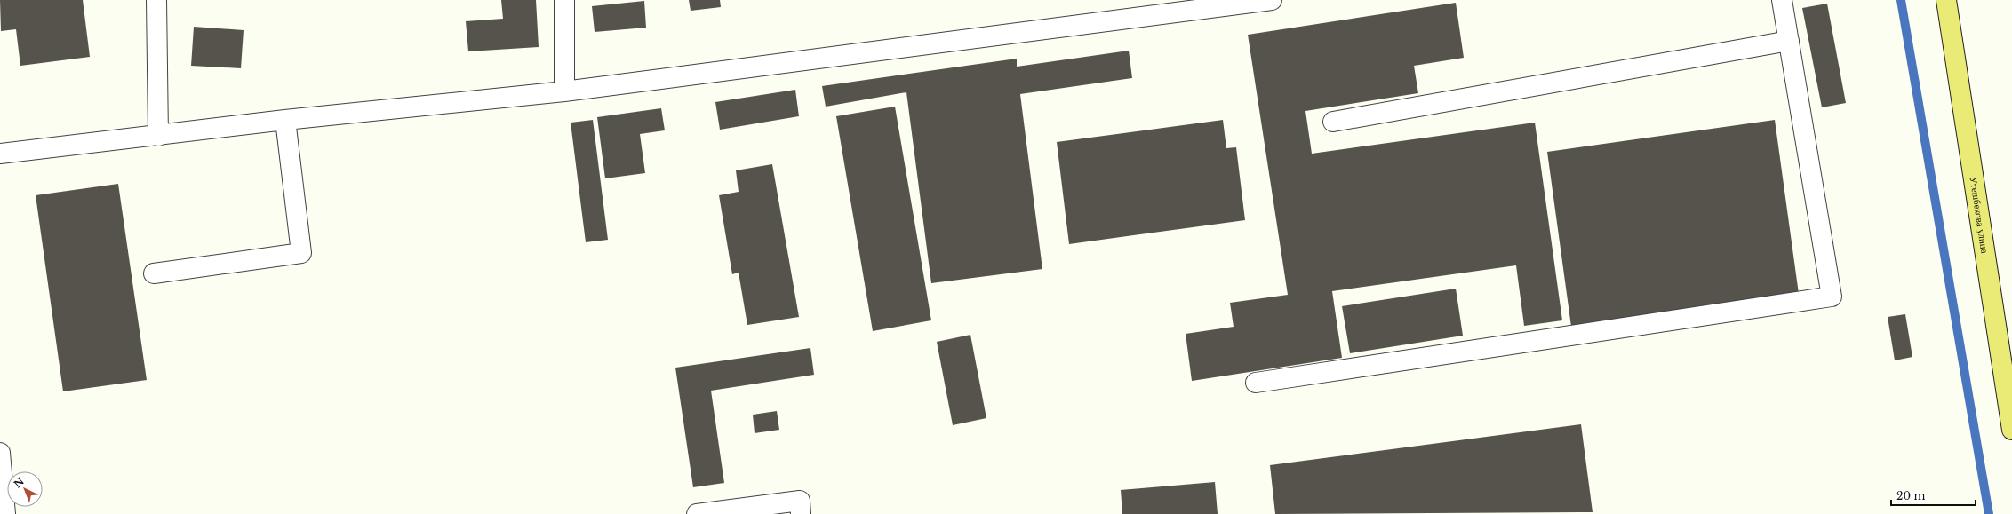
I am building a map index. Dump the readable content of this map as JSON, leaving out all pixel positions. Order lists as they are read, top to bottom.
{
  "streets": {
    "main road": ["Утешбекова улица"]
  },
  "scale_bar": "20 m",
  "north": "top left"
}
